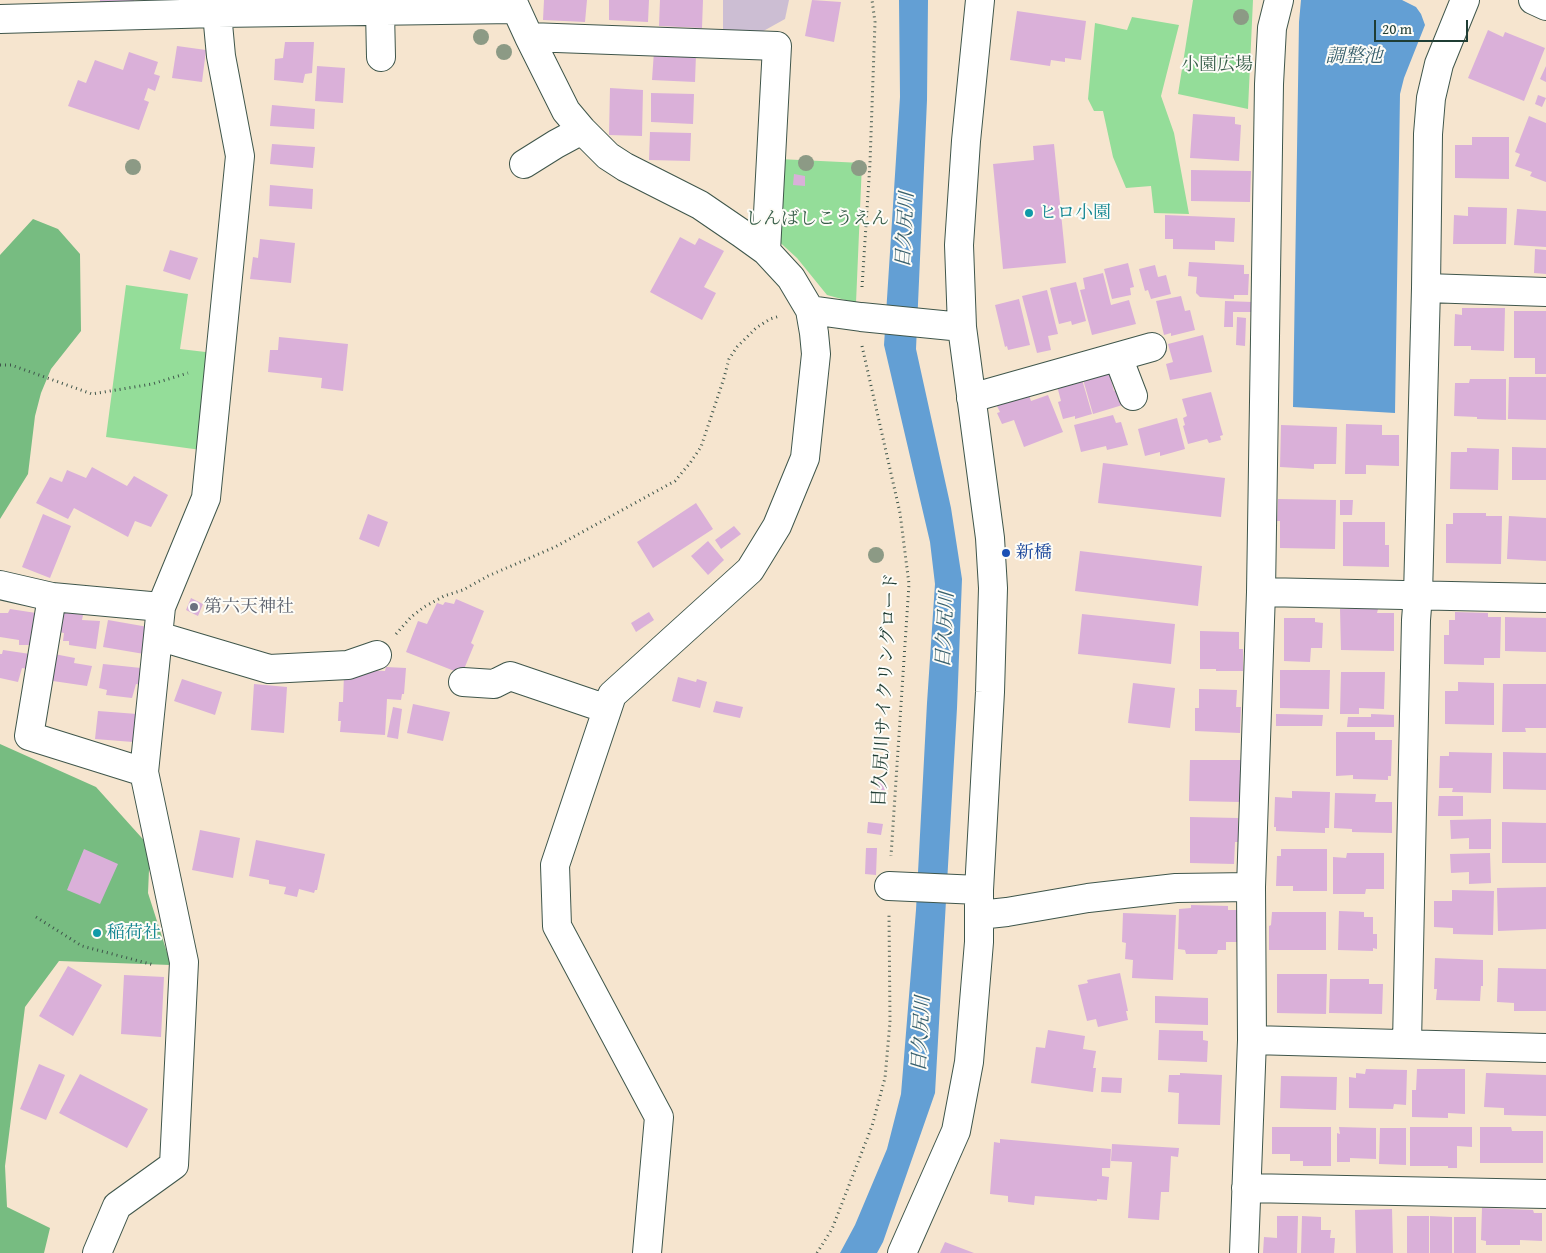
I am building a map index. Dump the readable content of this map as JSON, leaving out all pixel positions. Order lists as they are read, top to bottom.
{
  "streets": {
    "path": ["目久尻川サイクリングロード"]
  },
  "water": ["調整池", "目久尻川"],
  "parks": ["小園広場", "しんばしこうえん"],
  "places": [
    "ヒロ小園",
    "新橋",
    "第六天神社",
    "稲荷社"
  ],
  "scale_bar": "20 m"
}
